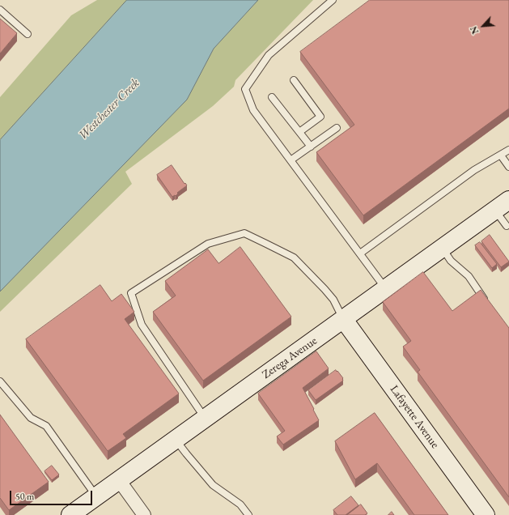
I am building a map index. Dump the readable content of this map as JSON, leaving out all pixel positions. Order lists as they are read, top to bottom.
{
  "streets": {
    "main road": ["Zerega Avenue", "Lafayette Avenue"]
  },
  "crossings": [
    ["Zerega Avenue", "Lafayette Avenue"]
  ],
  "water": ["Westchester Creek"],
  "scale_bar": "50 m",
  "north": "bottom left"
}
